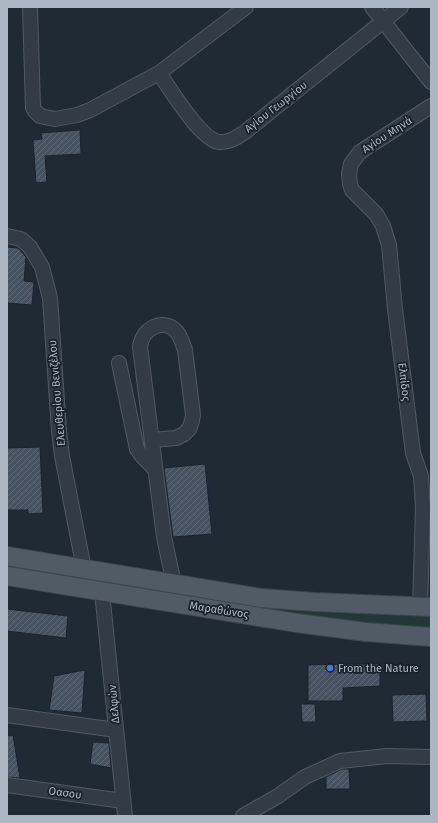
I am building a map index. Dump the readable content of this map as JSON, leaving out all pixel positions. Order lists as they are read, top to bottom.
{
  "streets": {
    "main road": ["Μαραθώνος"],
    "street": [
      "Αγίου Γεωργίου",
      "Αγίου Μηνά",
      "Ελπίδος",
      "Ελευθερίου Βενιζέλου",
      "Δελφών",
      "Οασου"
    ]
  },
  "crossings": [
    ["Αγίου Μηνά", "Ελπίδος"],
    ["Ελπίδος", "Μαραθώνος"],
    ["Ελευθερίου Βενιζέλου", "Μαραθώνος"],
    ["Μαραθώνος", "Δελφών"],
    ["Δελφών", "Οασου"]
  ],
  "places": ["From the Nature"]
}
